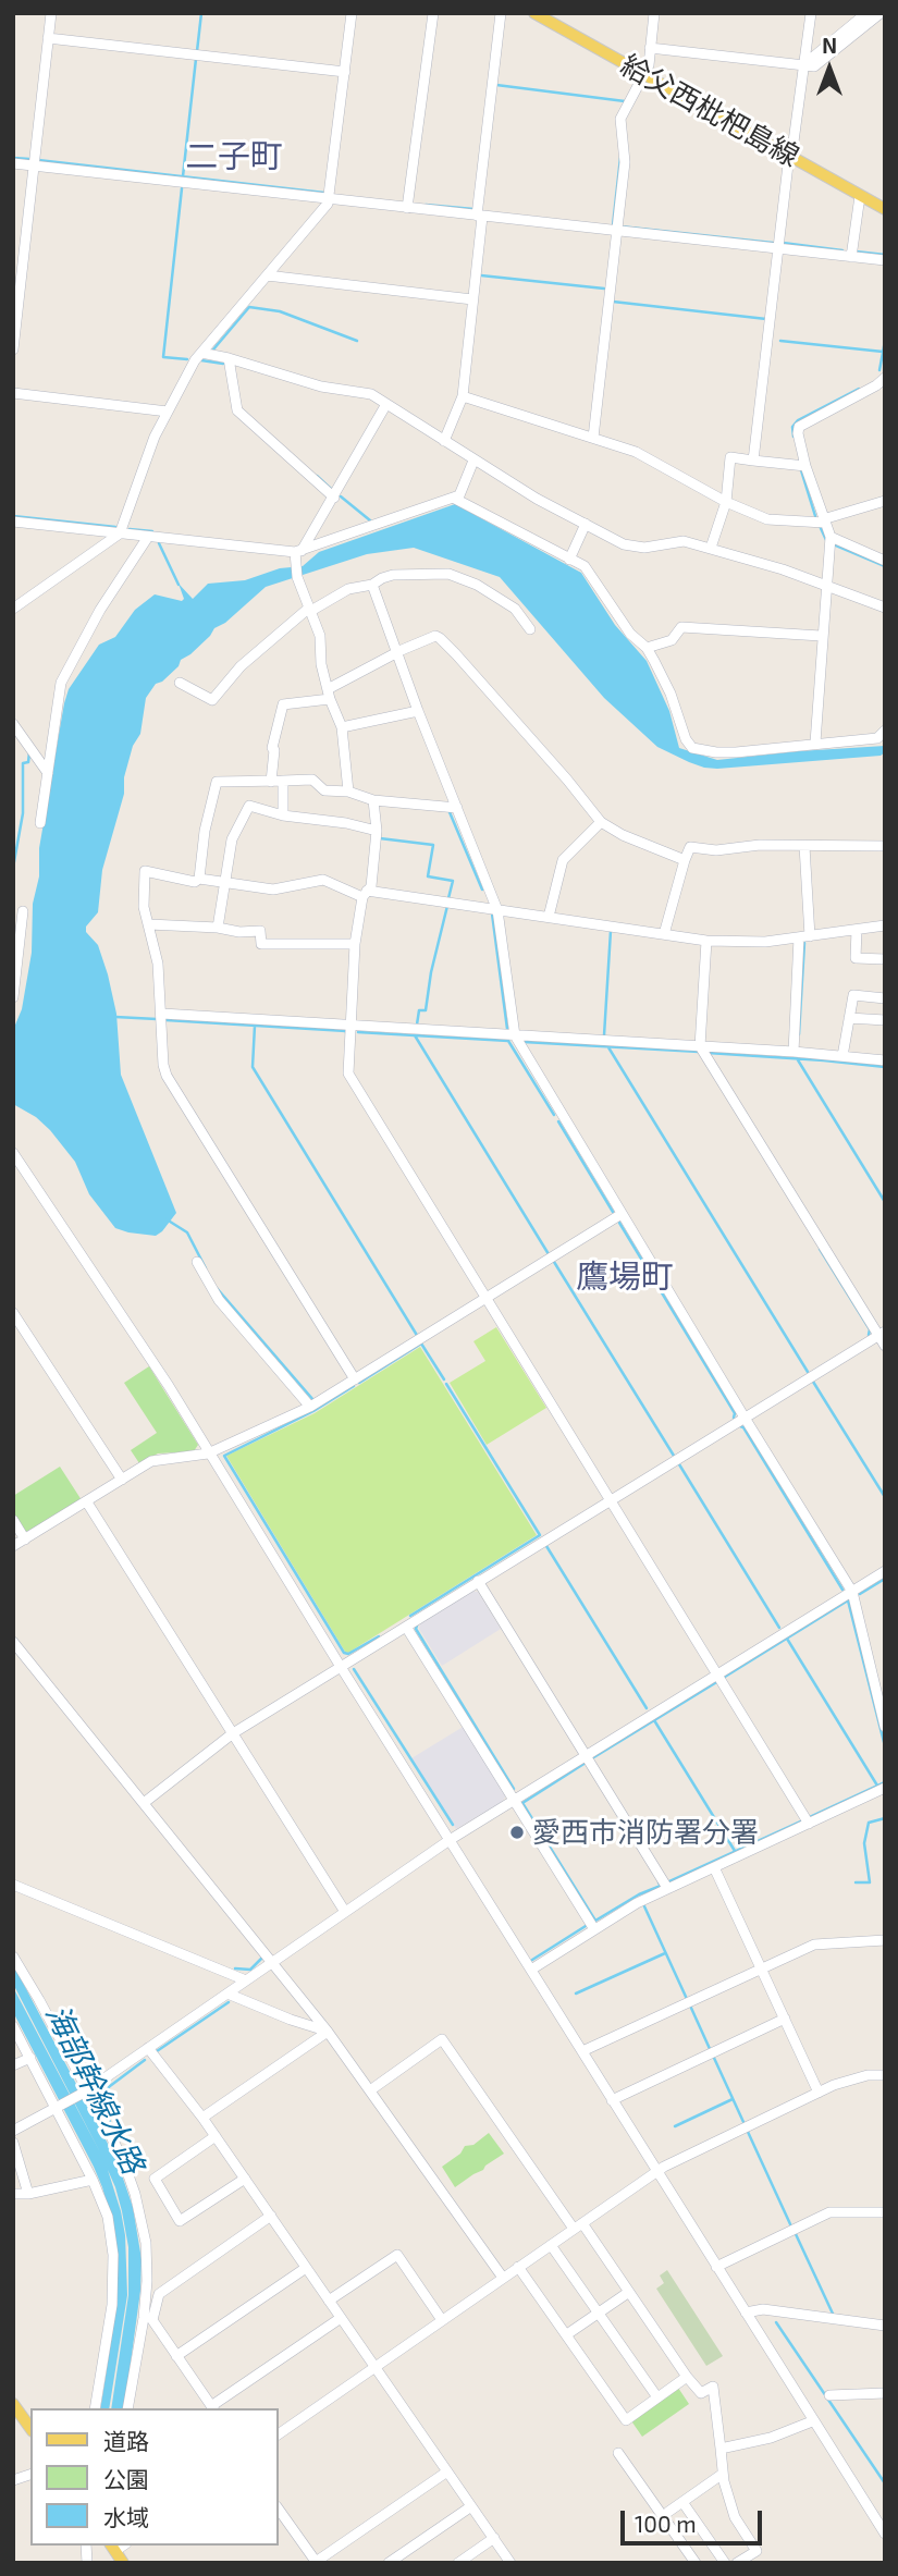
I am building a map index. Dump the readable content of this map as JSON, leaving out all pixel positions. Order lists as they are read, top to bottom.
{
  "streets": {
    "main road": ["給父西枇杷島線"]
  },
  "districts": ["二子町", "鷹場町"],
  "water": ["海部幹線水路"],
  "places": ["愛西市消防署分署"],
  "legend": ["道路", "公園", "水域"],
  "scale_bar": "100 m",
  "north": "top"
}
